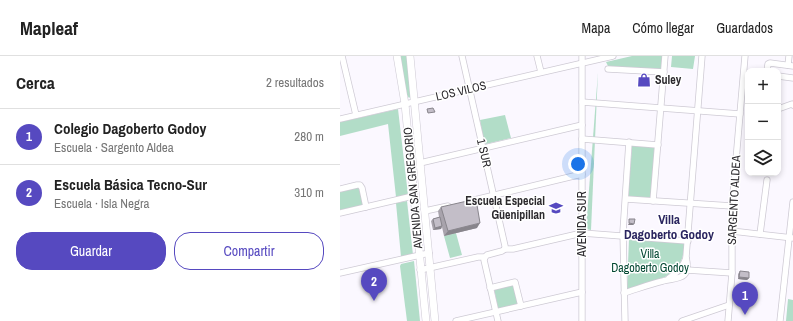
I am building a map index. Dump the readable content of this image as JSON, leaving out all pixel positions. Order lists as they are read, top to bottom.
{
  "streets": {
    "main road": ["AVENIDA SAN GREGORIO"],
    "street": [
      "LOS VILOS",
      "1 SUR",
      "SARGENTO ALDEA",
      "AVENIDA SUR"
    ]
  },
  "crossings": [
    ["LOS VILOS", "1 SUR"],
    ["LOS VILOS", "AVENIDA SAN GREGORIO"],
    ["LOS VILOS", "AVENIDA SUR"]
  ],
  "districts": ["Villa Dagoberto Godoy"],
  "parks": ["Villa Dagoberto Godoy"],
  "places": {
    "shop": ["Suley"],
    "school or university": ["Escuela Especial Güenipillan"]
  },
  "page": {
    "header": "Mapleaf",
    "nav": ["Mapa", "Cómo llegar", "Guardados"],
    "heading": ["Cerca", "2 resultados"],
    "map_buttons": ["+", "−"],
    "list": [
      {
        "mark": "1",
        "name": "Colegio Dagoberto Godoy",
        "note": "Escuela · Sargento Aldea",
        "value": "280 m"
      },
      {
        "mark": "2",
        "name": "Escuela Básica Tecno-Sur",
        "note": "Escuela · Isla Negra",
        "value": "310 m"
      }
    ],
    "buttons": ["Guardar", "Compartir"],
    "pins": ["2", "1"]
  }
}
